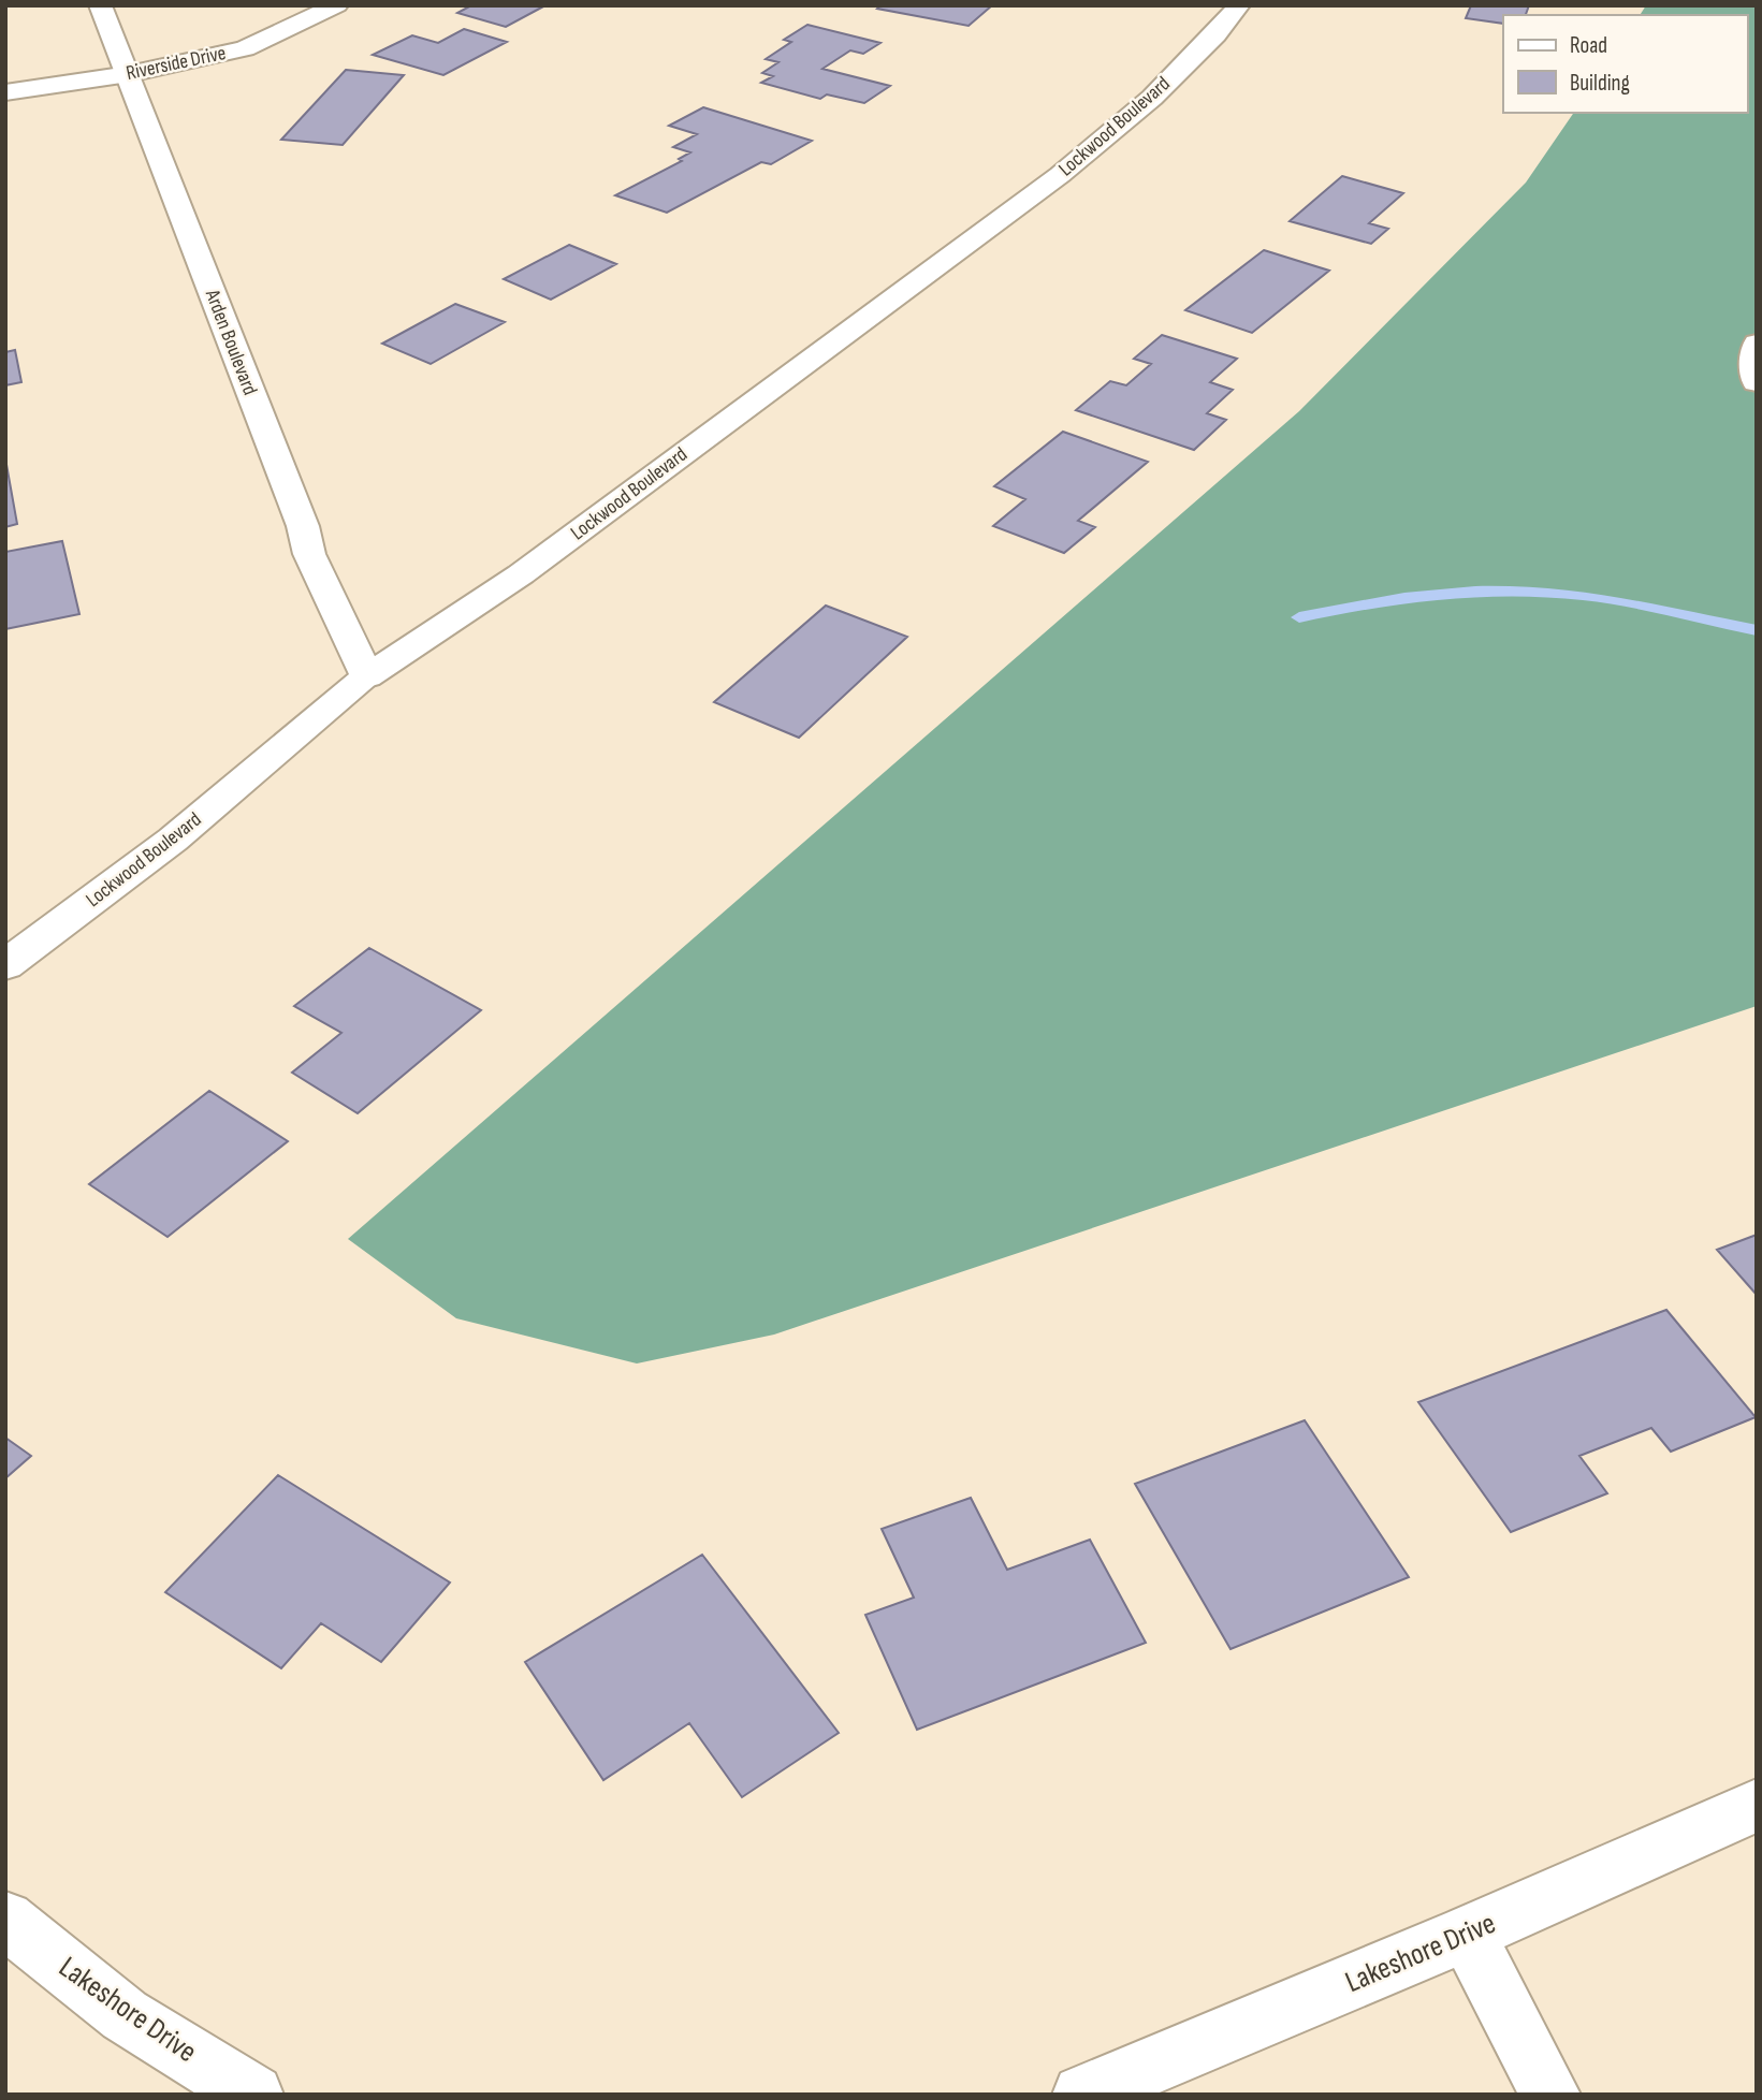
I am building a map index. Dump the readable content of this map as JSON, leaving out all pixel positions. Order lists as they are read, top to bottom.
{
  "streets": {
    "street": [
      "Riverside Drive",
      "Lockwood Boulevard",
      "Arden Boulevard",
      "Lakeshore Drive"
    ]
  },
  "crossings": [
    ["Riverside Drive", "Arden Boulevard"],
    ["Lockwood Boulevard", "Arden Boulevard"]
  ],
  "legend": ["Road", "Building"]
}
